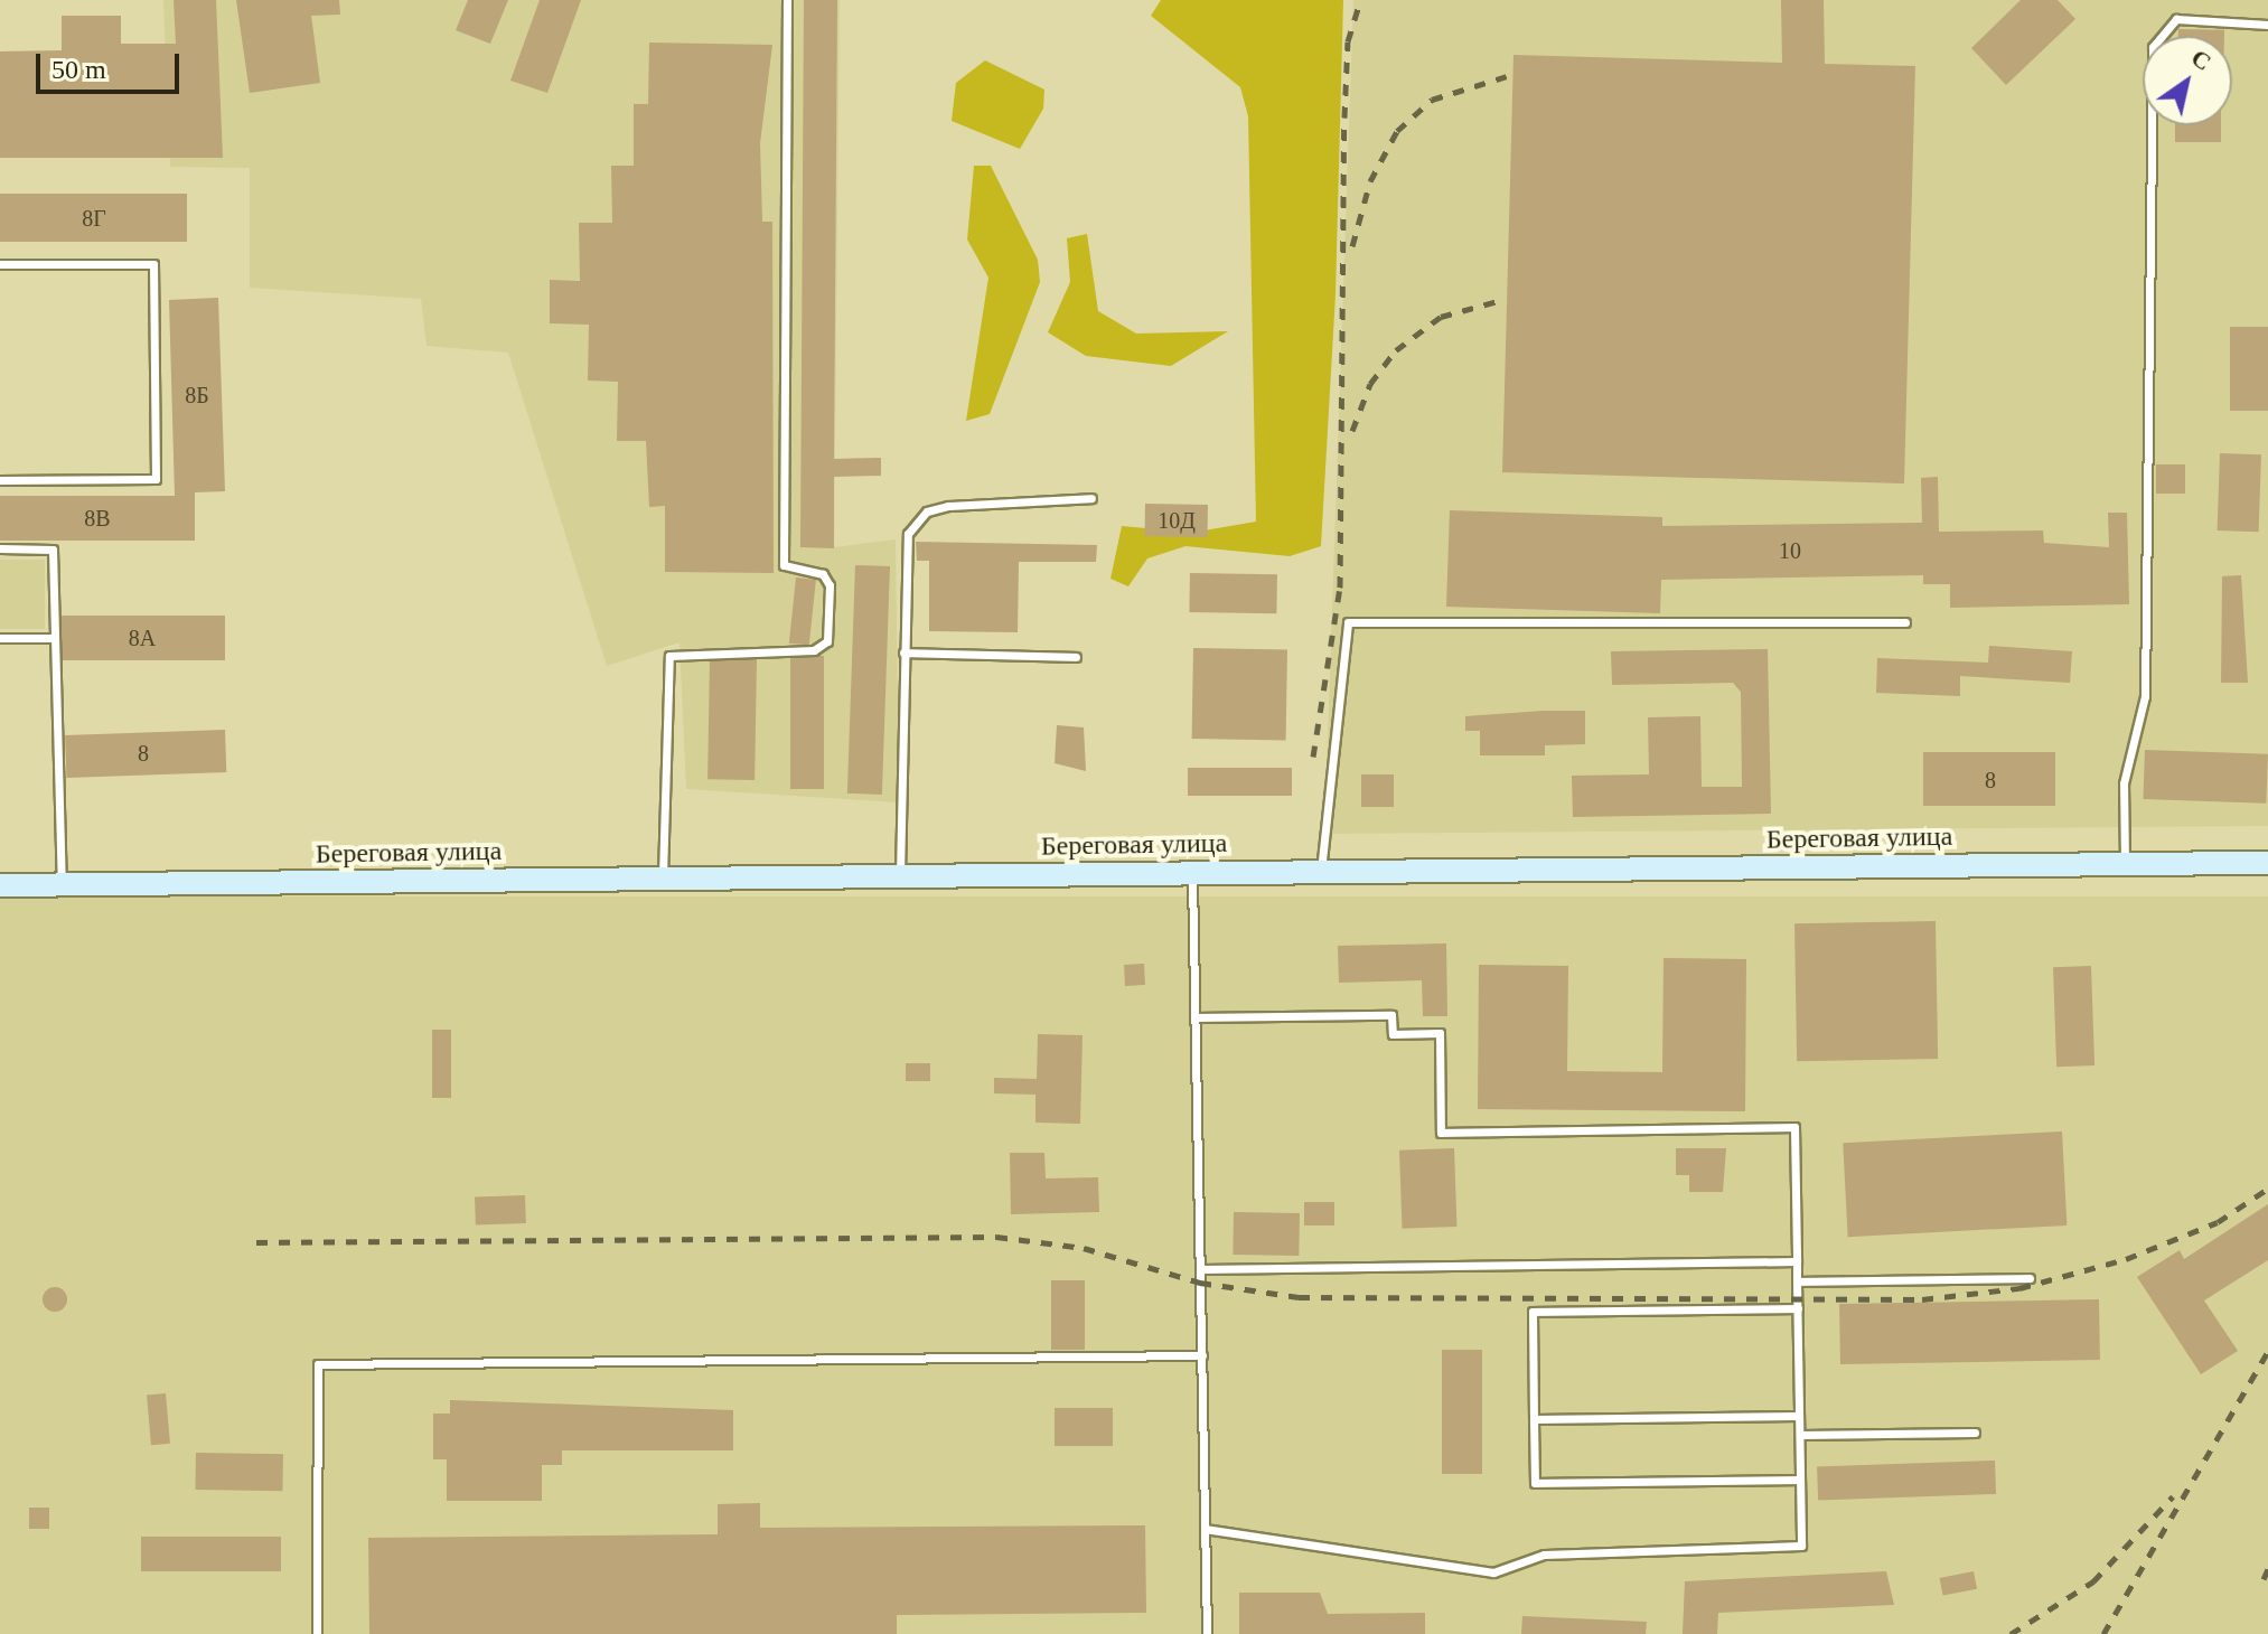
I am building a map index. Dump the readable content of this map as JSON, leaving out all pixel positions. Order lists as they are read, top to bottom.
{
  "streets": {
    "street": ["Береговая улица"]
  },
  "house_numbers": [
    "8Г",
    "8Б",
    "8В",
    "10Д",
    "10",
    "8А",
    "8",
    "8"
  ],
  "scale_bar": "50 m",
  "north": "top right"
}
